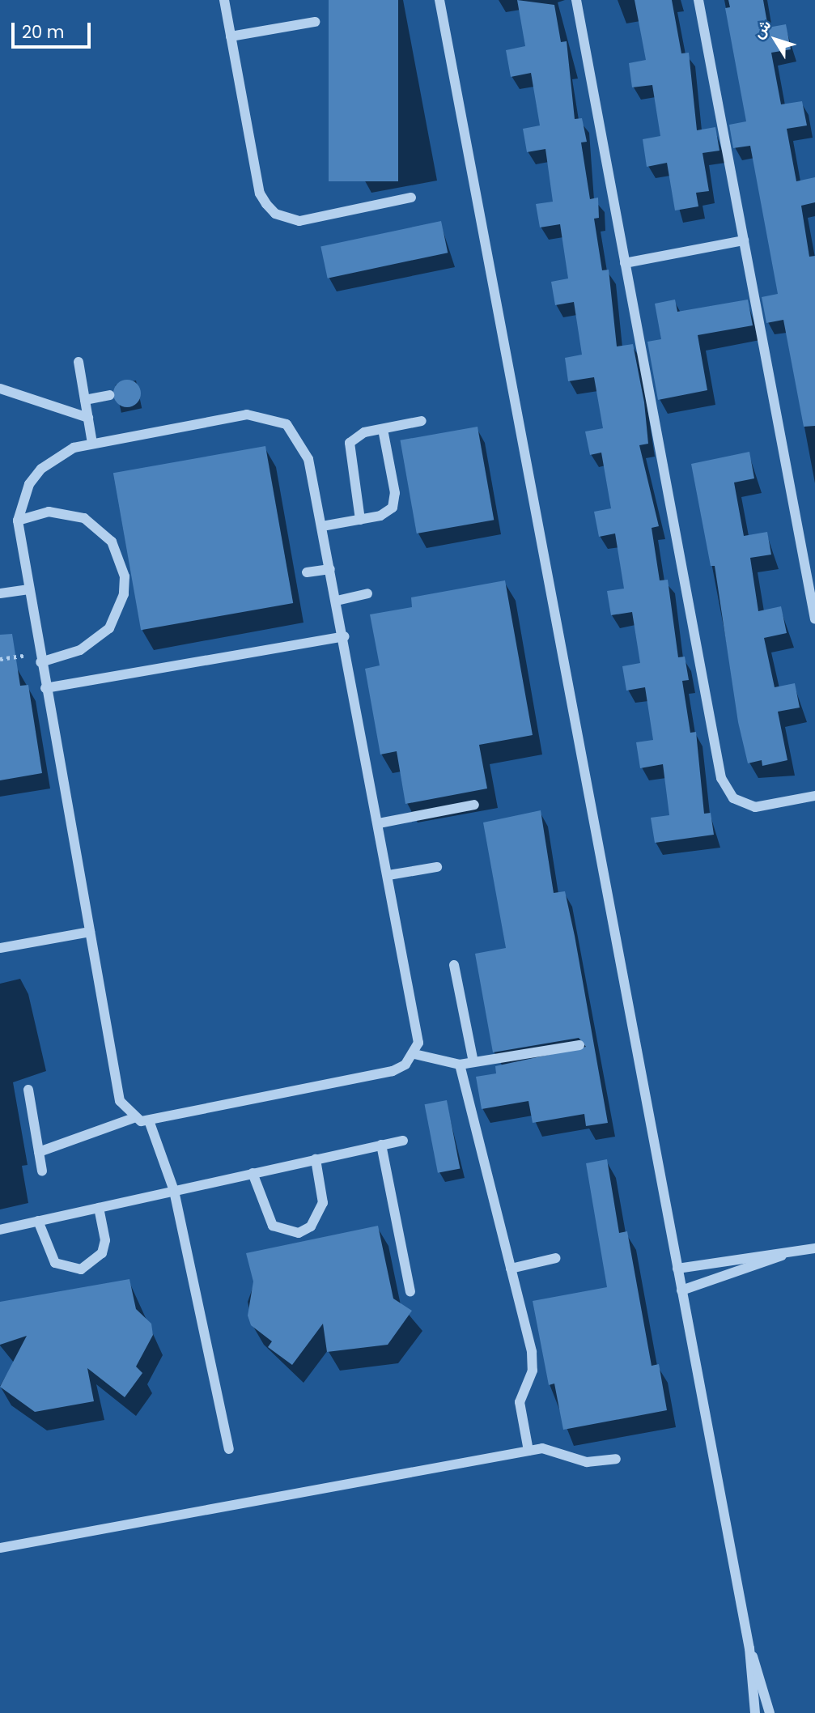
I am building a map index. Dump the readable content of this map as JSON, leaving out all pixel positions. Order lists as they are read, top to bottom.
{
  "scale_bar": "20 m",
  "north": "top left"
}
